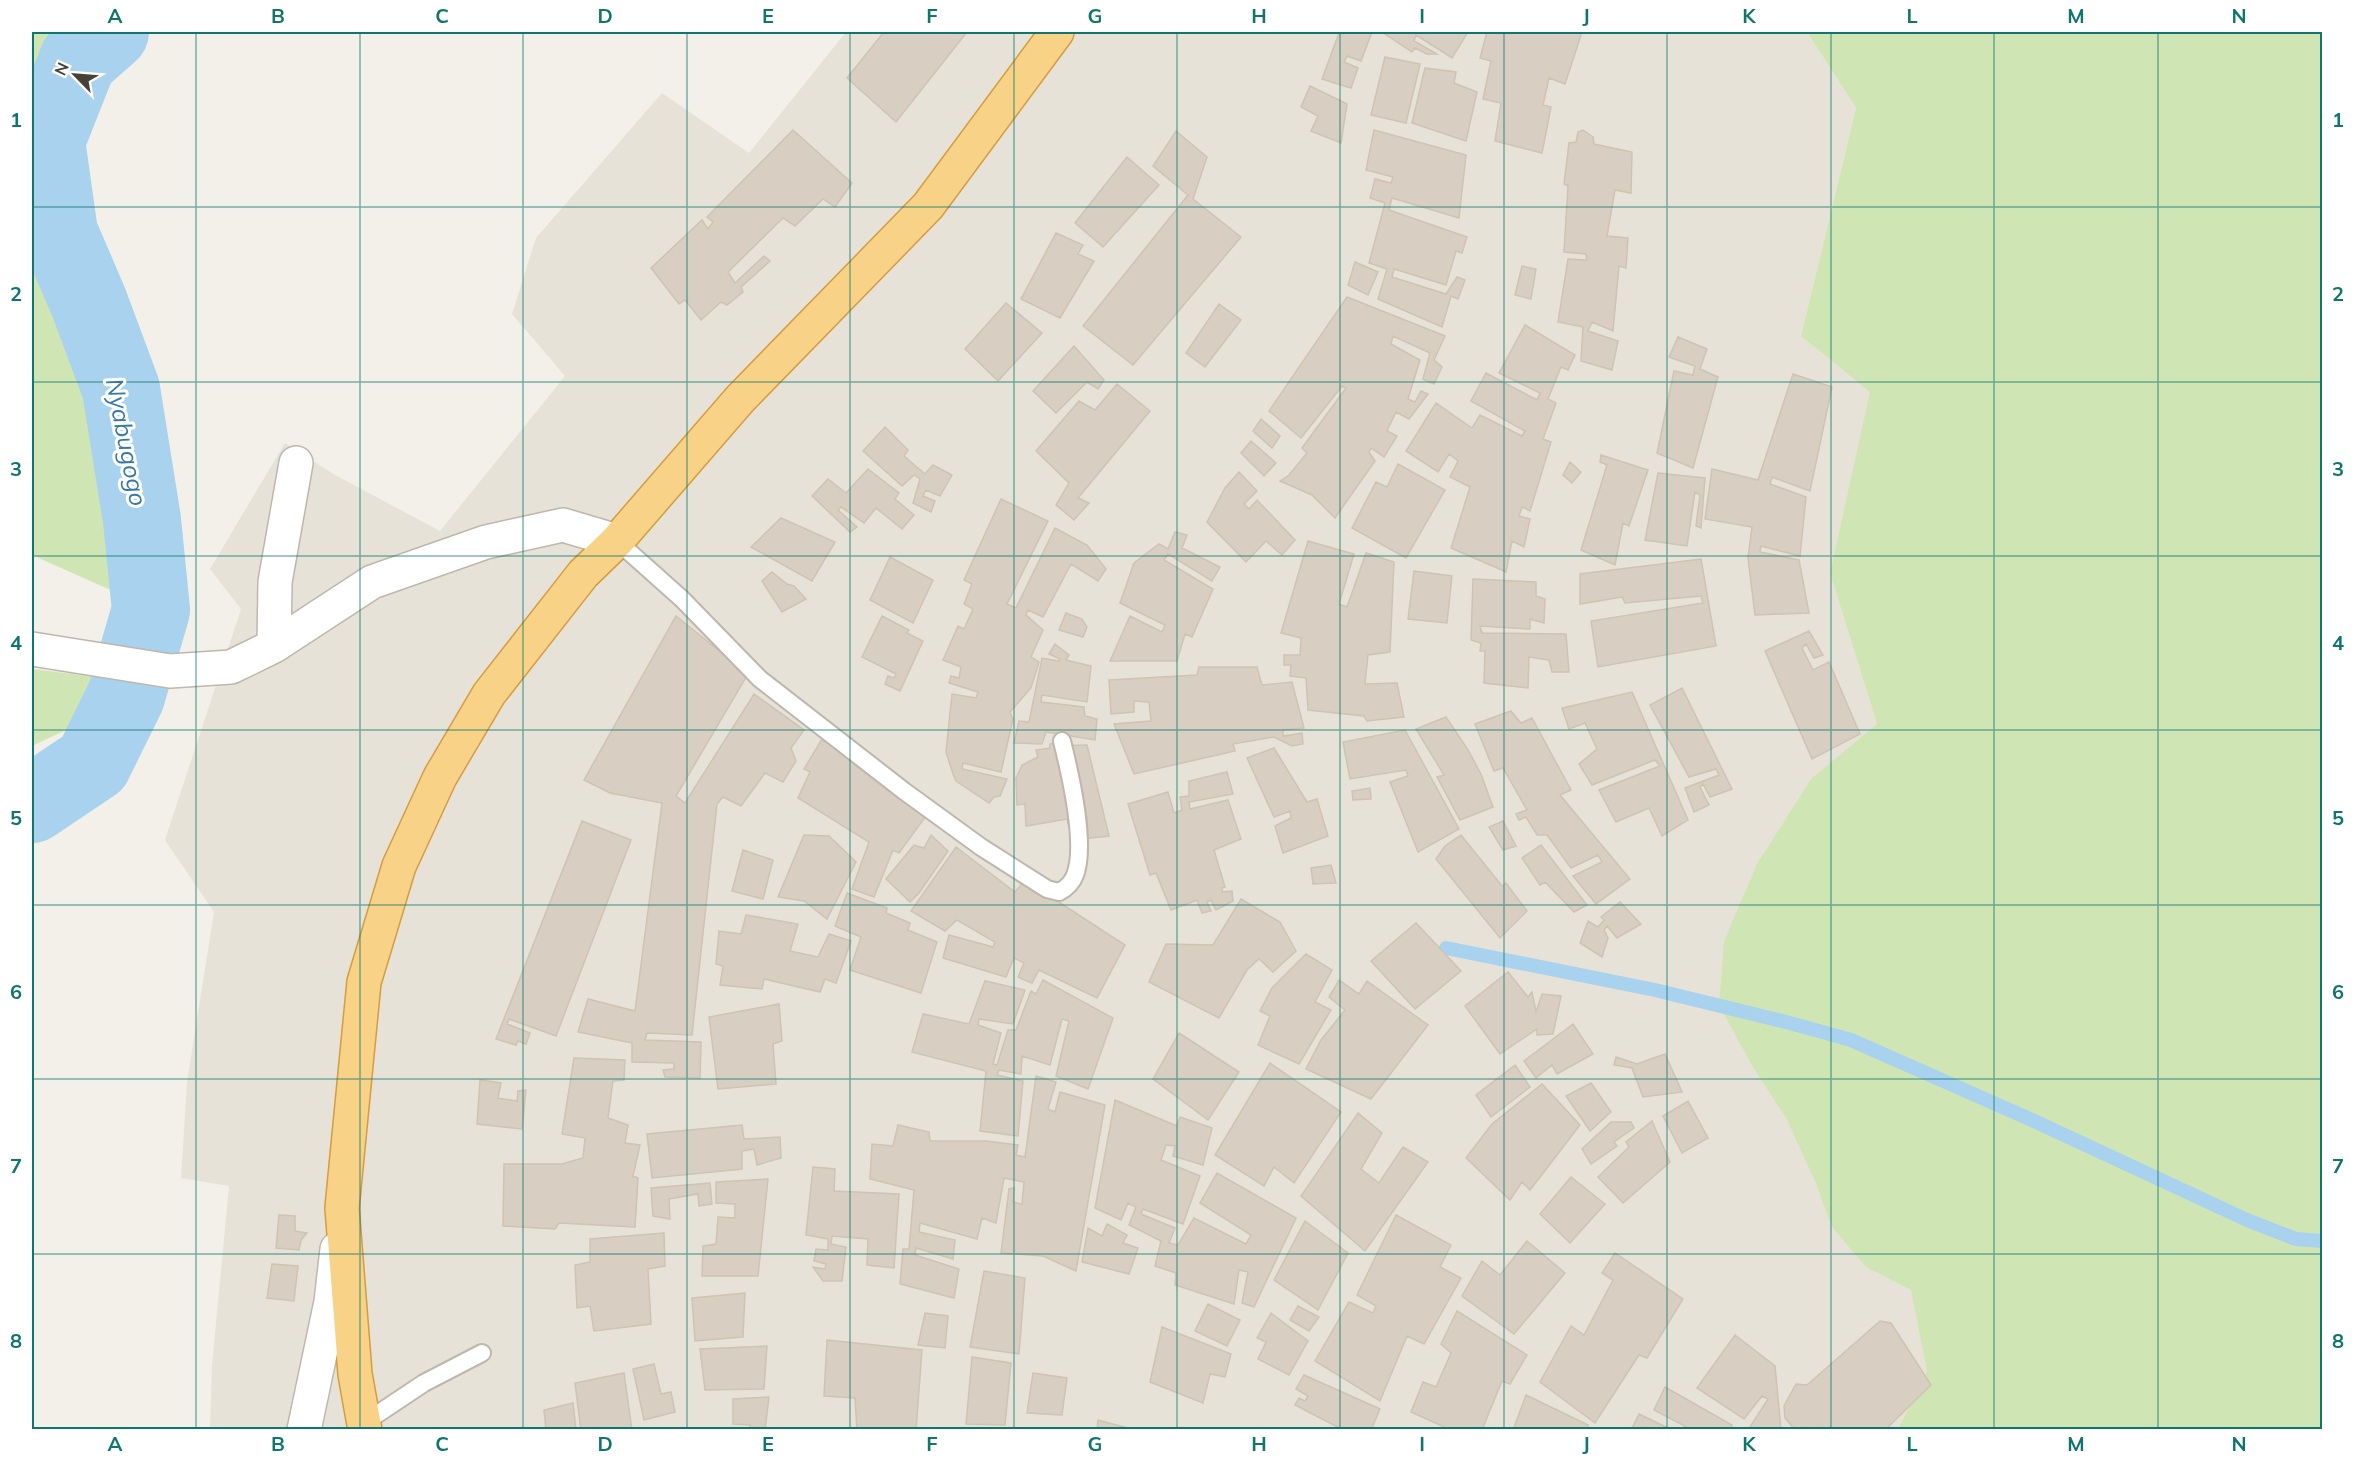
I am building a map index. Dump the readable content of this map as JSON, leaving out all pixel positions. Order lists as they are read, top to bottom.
{
  "water": ["Nyabugogo"],
  "north": "top left",
  "grid": {
    "columns": [
      "A",
      "B",
      "C",
      "D",
      "E",
      "F",
      "G",
      "H",
      "I",
      "J",
      "K",
      "L",
      "M",
      "N"
    ],
    "rows": [
      "1",
      "2",
      "3",
      "4",
      "5",
      "6",
      "7",
      "8"
    ]
  }
}
